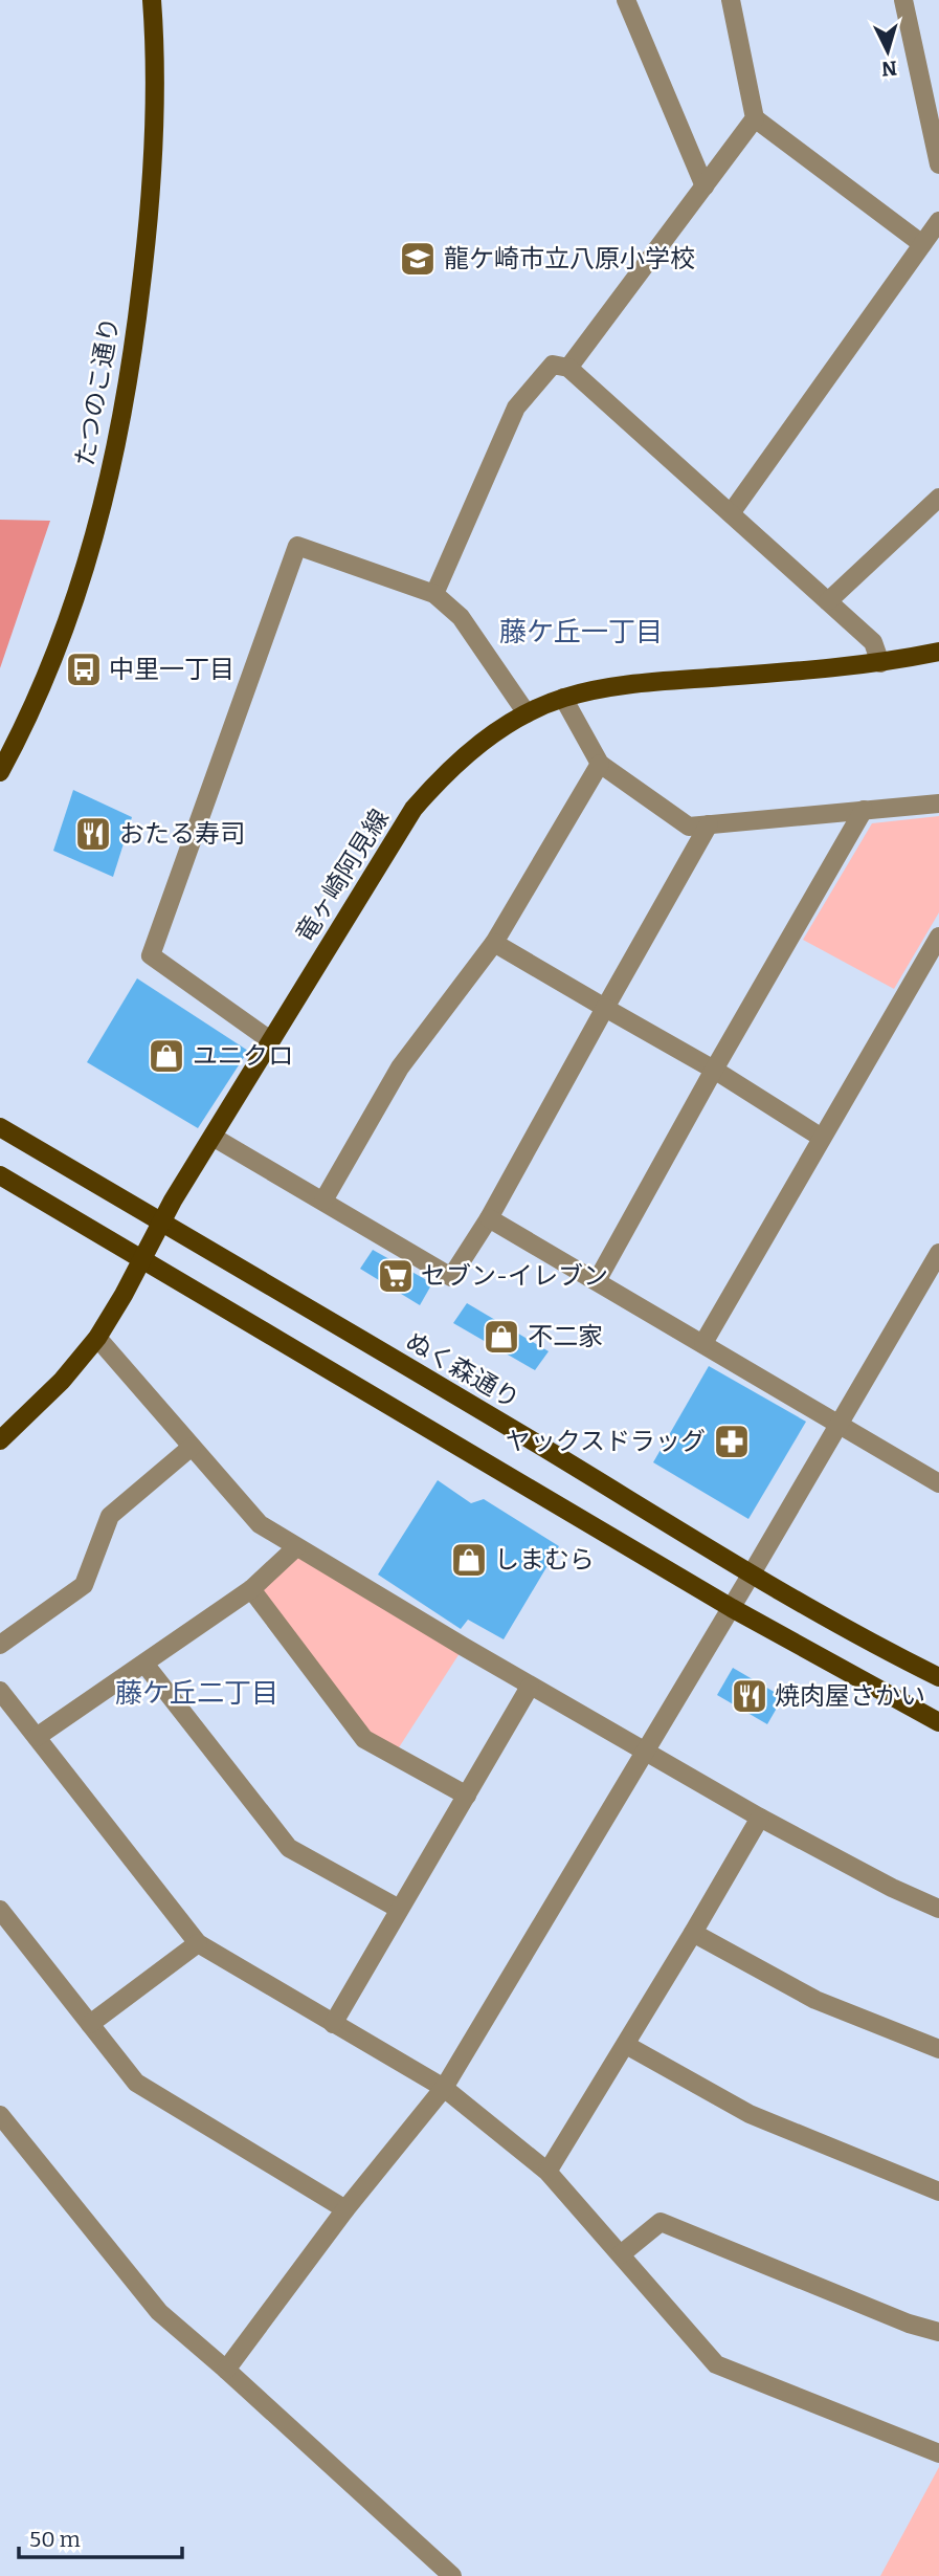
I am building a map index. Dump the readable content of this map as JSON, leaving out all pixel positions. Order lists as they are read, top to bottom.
{
  "streets": {
    "main road": ["たつのこ通り", "竜ヶ崎阿見線", "ぬく森通り"]
  },
  "crossings": [
    ["竜ヶ崎阿見線", "ぬく森通り"]
  ],
  "districts": ["藤ケ丘一丁目", "藤ケ丘二丁目"],
  "places": {
    "school or university": ["龍ケ崎市立八原小学校"],
    "bus stop": ["中里一丁目"],
    "restaurant": ["おたる寿司", "焼肉屋さかい"],
    "shop": ["ユニクロ", "不二家", "しまむら"],
    "supermarket": ["セブン-イレブン"],
    "pharmacy": ["ヤックスドラッグ"]
  },
  "scale_bar": "50 m",
  "north": "bottom"
}
